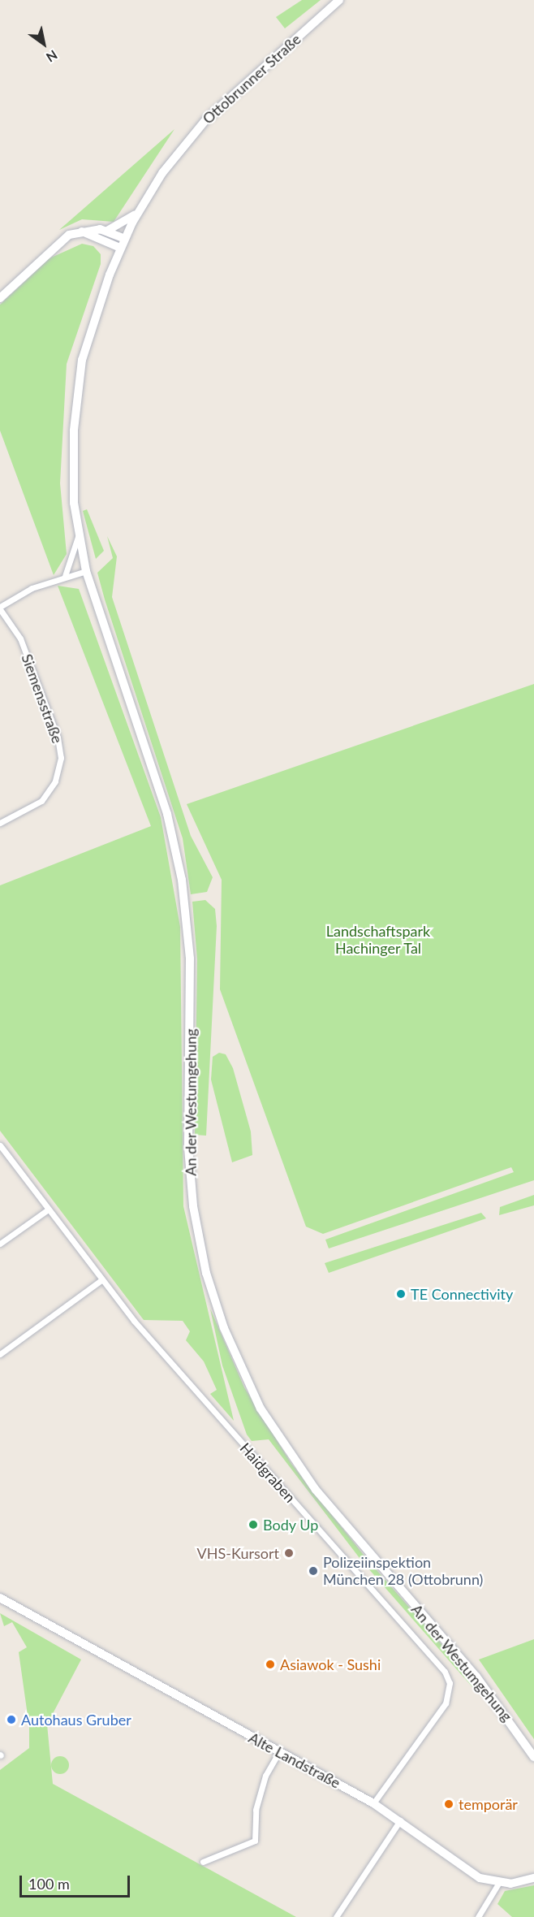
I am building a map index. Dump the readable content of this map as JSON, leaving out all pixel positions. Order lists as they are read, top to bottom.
{
  "streets": {
    "main road": ["Ottobrunner Straße", "An der Westumgehung", "Alte Landstraße"],
    "street": ["Siemensstraße", "Haidgraben"]
  },
  "crossings": [
    ["Ottobrunner Straße", "An der Westumgehung"],
    ["Haidgraben", "Alte Landstraße"]
  ],
  "parks": ["Landschaftspark Hachinger Tal"],
  "places": [
    "TE Connectivity",
    "Body Up",
    "VHS-Kursort",
    "Polizeiinspektion München 28 (Ottobrunn)",
    "Asiawok - Sushi",
    "Autohaus Gruber",
    "temporär"
  ],
  "scale_bar": "100 m",
  "north": "bottom right"
}
